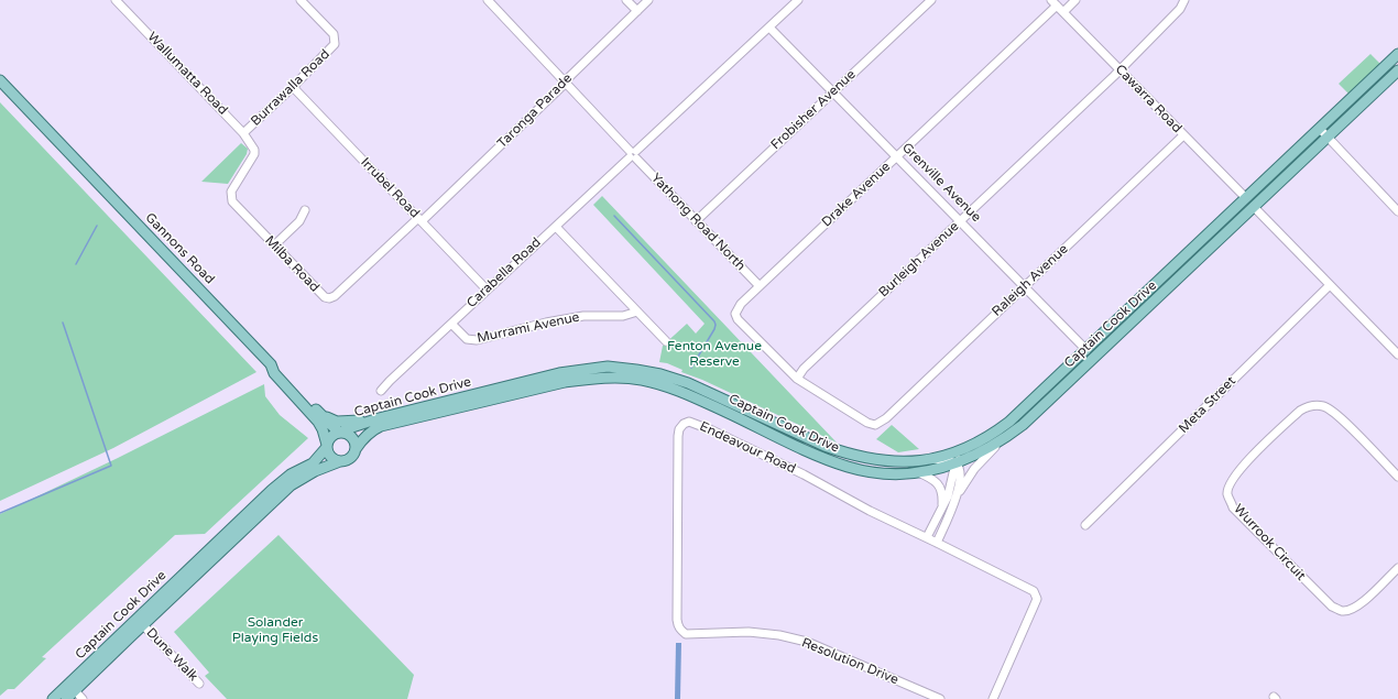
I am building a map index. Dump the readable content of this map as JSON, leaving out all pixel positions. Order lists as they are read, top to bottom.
{
  "streets": {
    "main road": ["Grenville Avenue", "Gannons Road", "Captain Cook Drive"],
    "street": [
      "Wallumatta Road",
      "Burrawalla Road",
      "Cawarra Road",
      "Frobisher Avenue",
      "Taronga Parade",
      "Irrubel Road",
      "Drake Avenue",
      "Yathong Road North",
      "Burleigh Avenue",
      "Milba Road",
      "Carabella Road",
      "Raleigh Avenue",
      "Murrami Avenue",
      "Meta Street",
      "Endeavour Road",
      "Wurrook Circuit",
      "Dune Walk",
      "Resolution Drive"
    ]
  },
  "crossings": [
    ["Wallumatta Road", "Burrawalla Road"],
    ["Wallumatta Road", "Milba Road"],
    ["Burrawalla Road", "Irrubel Road"],
    ["Cawarra Road", "Drake Avenue"],
    ["Cawarra Road", "Burleigh Avenue"],
    ["Cawarra Road", "Raleigh Avenue"],
    ["Cawarra Road", "Captain Cook Drive"],
    ["Frobisher Avenue", "Grenville Avenue"],
    ["Frobisher Avenue", "Yathong Road North"],
    ["Taronga Parade", "Irrubel Road"],
    ["Taronga Parade", "Yathong Road North"],
    ["Taronga Parade", "Milba Road"],
    ["Grenville Avenue", "Drake Avenue"],
    ["Grenville Avenue", "Burleigh Avenue"],
    ["Grenville Avenue", "Carabella Road"],
    ["Grenville Avenue", "Raleigh Avenue"],
    ["Grenville Avenue", "Captain Cook Drive"],
    ["Irrubel Road", "Milba Road"],
    ["Irrubel Road", "Carabella Road"],
    ["Drake Avenue", "Yathong Road North"],
    ["Drake Avenue", "Burleigh Avenue"],
    ["Drake Avenue", "Raleigh Avenue"],
    ["Yathong Road North", "Carabella Road"],
    ["Gannons Road", "Captain Cook Drive"],
    ["Burleigh Avenue", "Raleigh Avenue"],
    ["Carabella Road", "Murrami Avenue"],
    ["Captain Cook Drive", "Dune Walk"],
    ["Endeavour Road", "Resolution Drive"]
  ],
  "parks": ["Fenton Avenue Reserve", "Solander Playing Fields"]
}
